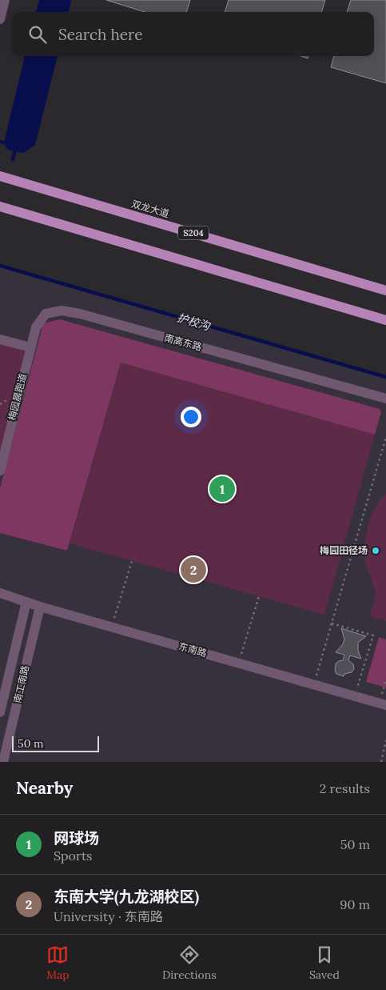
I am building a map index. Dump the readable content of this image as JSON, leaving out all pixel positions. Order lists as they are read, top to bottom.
{
  "streets": {
    "main road": ["双龙大道", "S204"],
    "street": [
      "南高东路",
      "梅园晨跑道",
      "东南路",
      "南工南路"
    ]
  },
  "crossings": [
    ["南高东路", "梅园晨跑道"],
    ["东南路", "南工南路"]
  ],
  "water": ["护校沟"],
  "places": ["梅园田径场"],
  "scale_bar": "50 m",
  "page": {
    "search": "Search here",
    "pins": ["1", "2"],
    "scale": "50 m",
    "heading": ["Nearby", "2 results"],
    "list": [
      {
        "mark": "1",
        "name": "网球场",
        "note": "Sports",
        "value": "50 m"
      },
      {
        "mark": "2",
        "name": "东南大学(九龙湖校区)",
        "note": "University · 东南路",
        "value": "90 m"
      }
    ],
    "nav": ["Map", "Directions", "Saved"]
  }
}
